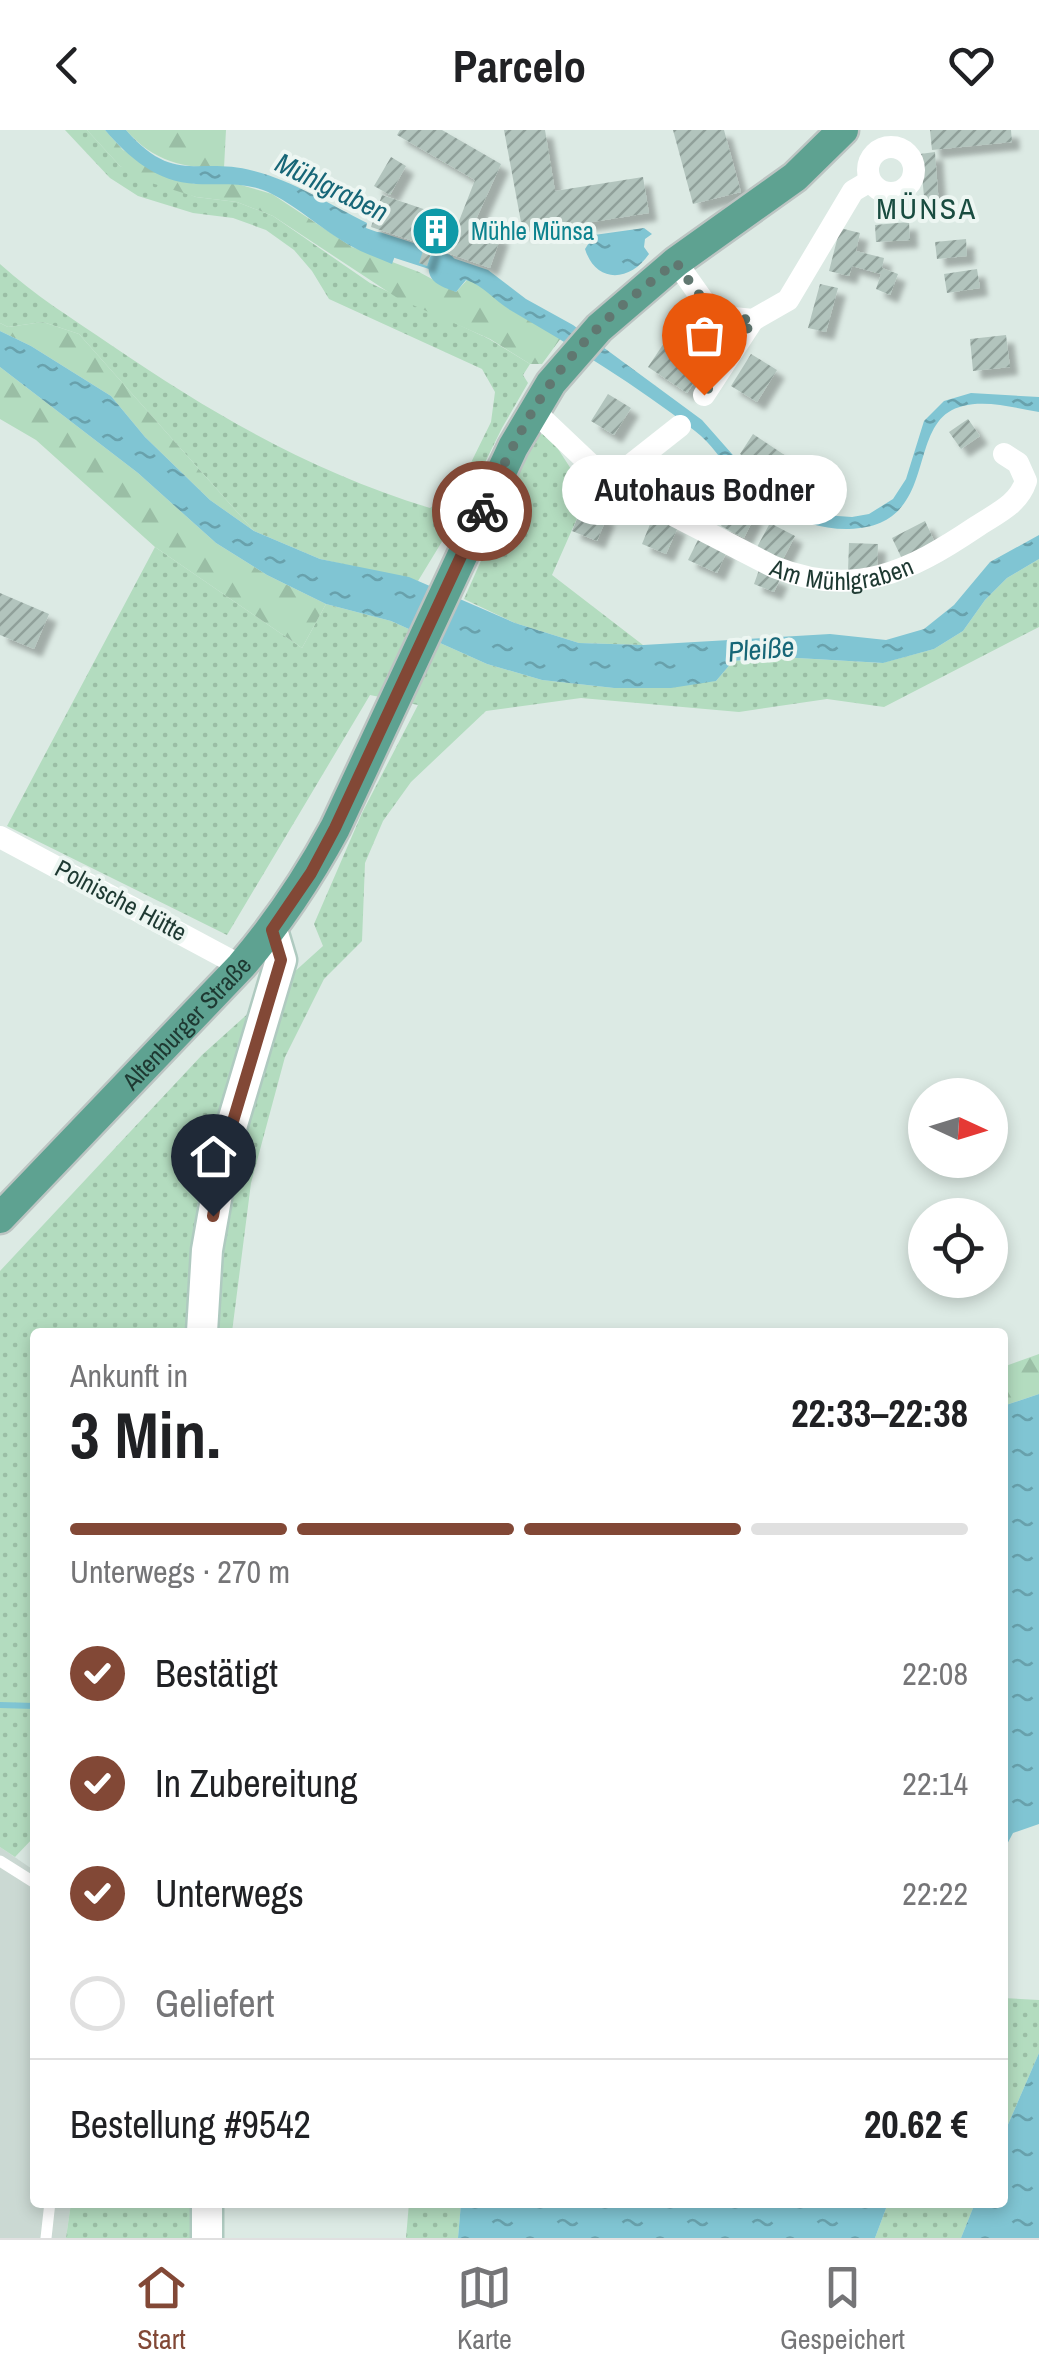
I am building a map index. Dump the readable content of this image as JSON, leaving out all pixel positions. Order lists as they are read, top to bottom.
{
  "streets": {
    "main road": ["Altenburger Straße"],
    "street": ["Am Mühlgraben", "Polnische Hütte"]
  },
  "crossings": [
    ["Am Mühlgraben", "Altenburger Straße"],
    ["Polnische Hütte", "Altenburger Straße"]
  ],
  "districts": ["MÜNSA"],
  "water": ["Mühlgraben", "Pleiße"],
  "places": {
    "building": ["Mühle Münsa"],
    "other": ["Autohaus Bodner"]
  },
  "north": "right",
  "page": {
    "header": "Parcelo",
    "bubble": "Autohaus Bodner",
    "heading": ["3 Min.", "Ankunft in", "22:33–22:38"],
    "panel": ["Bestellung #9542", "20.62 €"],
    "bar": "Unterwegs · 270 m",
    "list": [
      ["Bestätigt", "22:08"],
      ["In Zubereitung", "22:14"],
      ["Unterwegs", "22:22"],
      "Geliefert"
    ],
    "tabs": ["Start", "Karte", "Gespeichert"]
  }
}
